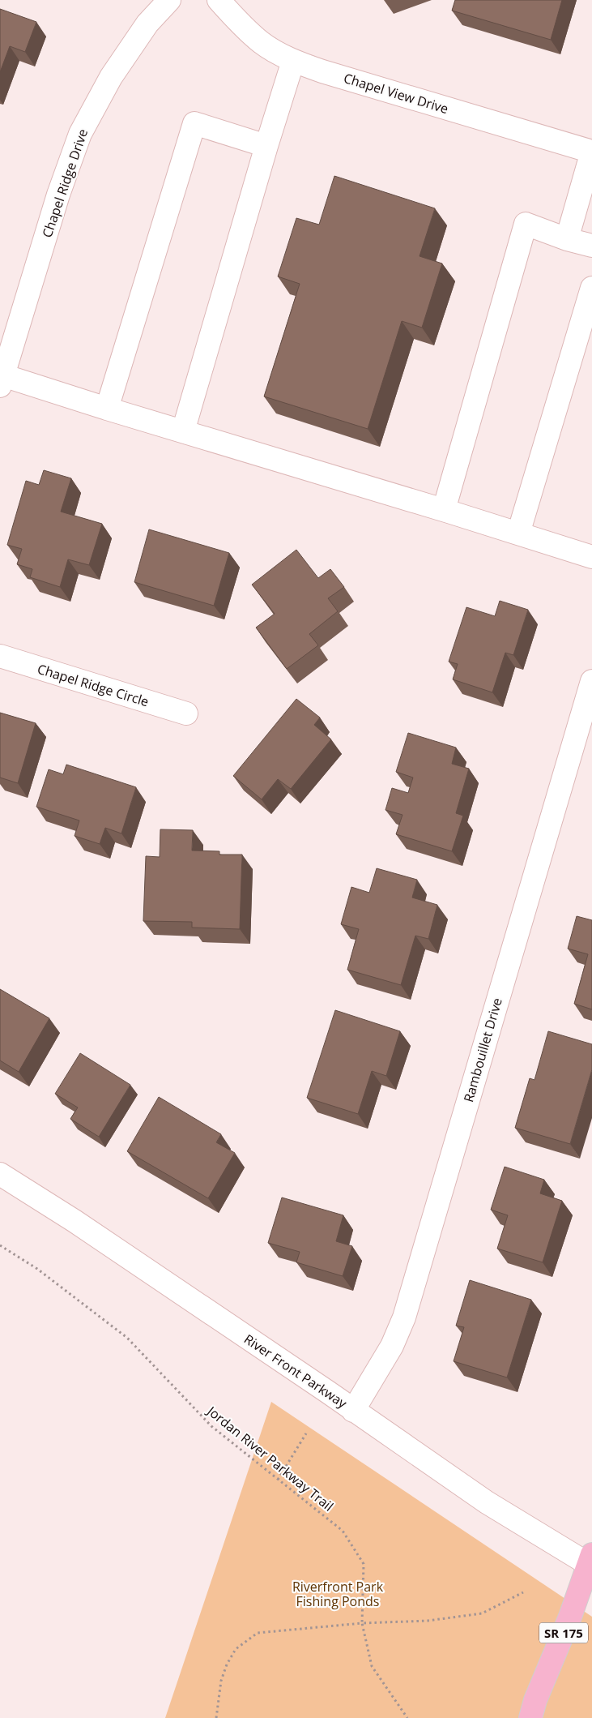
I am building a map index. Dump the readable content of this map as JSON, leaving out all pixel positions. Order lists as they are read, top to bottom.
{
  "streets": {
    "main road": ["SR 175"],
    "street": [
      "Chapel View Drive",
      "Chapel Ridge Drive",
      "Chapel Ridge Circle",
      "Rambouillet Drive",
      "River Front Parkway"
    ],
    "path": ["Jordan River Parkway Trail"]
  },
  "crossings": [
    ["Rambouillet Drive", "River Front Parkway"],
    ["River Front Parkway", "SR 175"]
  ],
  "parks": ["Riverfront Park Fishing Ponds"]
}
